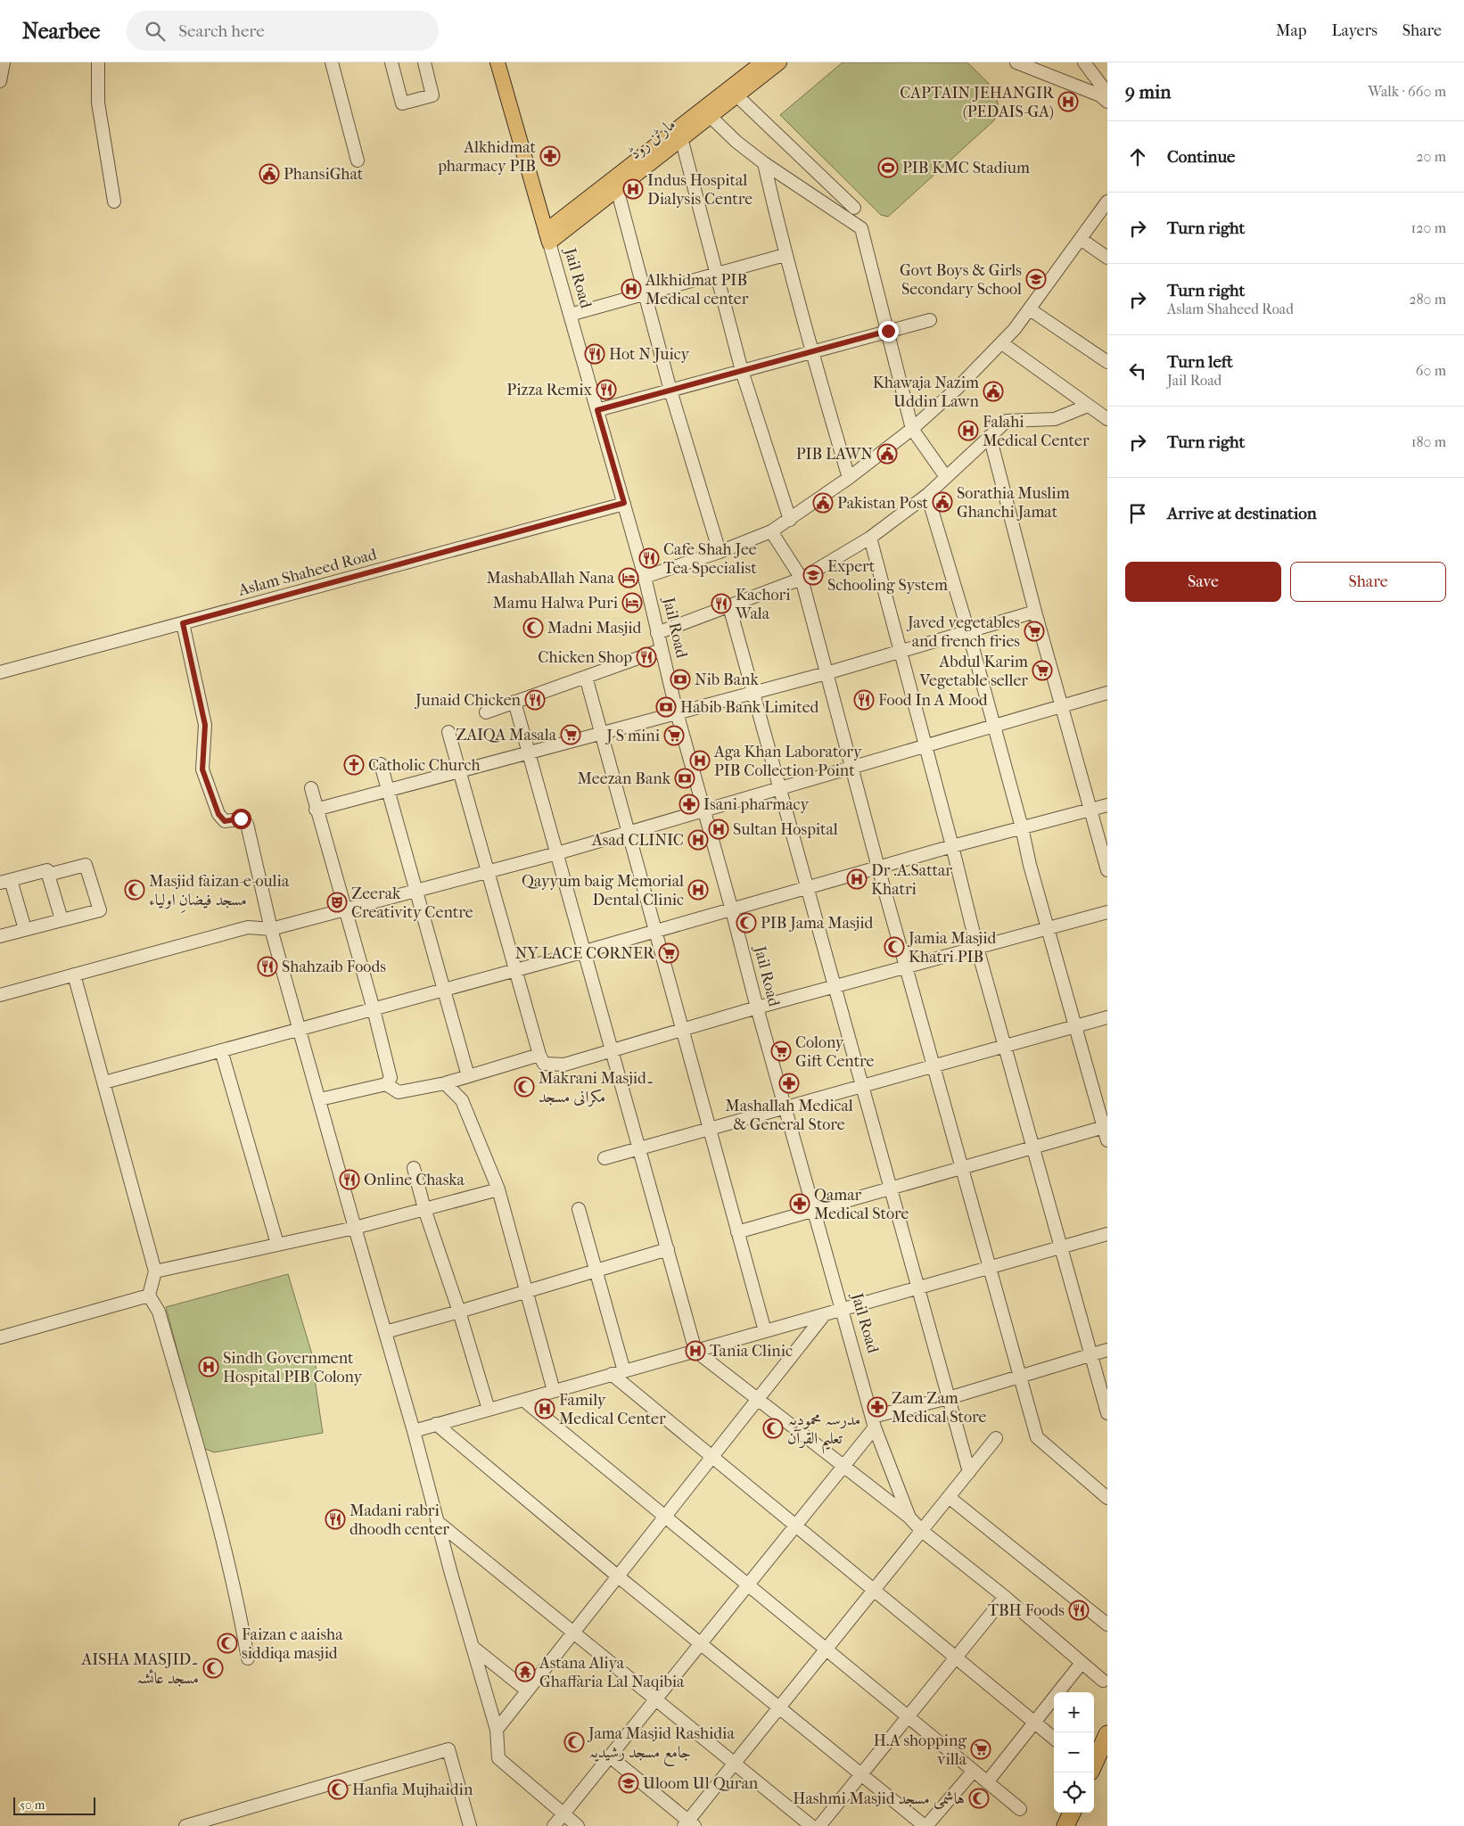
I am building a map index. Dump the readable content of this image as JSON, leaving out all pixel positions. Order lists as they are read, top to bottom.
{
  "streets": {
    "main road": ["مارٹن روڈ", "Jail Road"],
    "street": ["Aslam Shaheed Road"]
  },
  "crossings": [
    ["Jail Road", "Aslam Shaheed Road"]
  ],
  "places": {
    "hospital": [
      "CAPTAIN JEHANGIR (PEDAIS-GA)",
      "Indus Hospital Dialysis Centre",
      "Alkhidmat PIB Medical center",
      "Falahi Medical Center",
      "Aga Khan Laboratory PIB Collection Point",
      "Sultan Hospital",
      "Asad CLINIC",
      "Dr .A.Sattar Khatri",
      "Qayyum baig Memorial Dental Clinic",
      "Tania Clinic",
      "Sindh Government Hospital PIB Colony",
      "Family Medical Center"
    ],
    "pharmacy": [
      "Alkhidmat pharmacy PIB",
      "Isani pharmacy",
      "Mashallah Medical & General Store",
      "Qamar Medical Store",
      "Zam Zam Medical Store"
    ],
    "sports": ["PIB KMC Stadium"],
    "public building": [
      "PhansiGhat",
      "Khawaja Nazim Uddin Lawn",
      "PIB LAWN",
      "Sorathia Muslim Ghanchi Jamat",
      "Pakistan Post"
    ],
    "school or university": ["Govt Boys & Girls Secondary School", "Expert Schooling System", "Uloom Ul Quran"],
    "restaurant": [
      "Hot N Juicy",
      "Pizza Remix",
      "Cafe Shah Jee Tea Specialist",
      "Kachori Wala",
      "Chicken Shop",
      "Junaid Chicken",
      "Food In A Mood",
      "Shahzaib Foods",
      "Online Chaska",
      "Madani rabri dhoodh center",
      "TBH Foods"
    ],
    "hotel": ["MashabAllah Nana", "Mamu Halwa Puri"],
    "mosque": [
      "Madni Masjid",
      "Masjid faizan-e-oulia مسجد فیضانِ اولیاء",
      "PIB Jama Masjid",
      "Jamia Masjid Khatri PIB",
      "Makrani Masjid۔ مکرانی مسجد",
      "مدرسہ محمودیہ تعلیم القرآن",
      "Faizan e aaisha siddiqa masjid",
      "AISHA MASJID۔ مسجد عائشہ",
      "Jama Masjid Rashidia جامع مسجد رشیدیہ",
      "Hanfia Mujhaidin",
      "Hashmi Masjid ہاشمی مسجد"
    ],
    "supermarket": [
      "Javed vegetables and french fries",
      "Abdul Karim Vegetable seller",
      "ZAIQA Masala",
      "J S mini",
      "NY LACE CORNER",
      "Colony Gift Centre",
      "H.A shopping villa"
    ],
    "bank": ["Nib Bank", "Habib Bank Limited", "Meezan Bank"],
    "church": ["Catholic Church"],
    "theatre": ["Zeerak Creativity Centre"],
    "temple": ["Astana Aliya Ghaffaria Lal Naqibia"]
  },
  "scale_bar": "50 m",
  "page": {
    "header": "Nearbee",
    "search": "Search here",
    "nav": ["Map", "Layers", "Share"],
    "heading": ["9 min", "Walk · 660 m"],
    "list": [
      ["Continue", "20 m"],
      ["Turn right", "120 m"],
      ["Turn right", "Aslam Shaheed Road", "280 m"],
      ["Turn left", "Jail Road", "60 m"],
      ["Turn right", "180 m"],
      "Arrive at destination"
    ],
    "buttons": ["Save", "Share"],
    "map_buttons": ["+", "−"],
    "scale": "50 m"
  }
}
